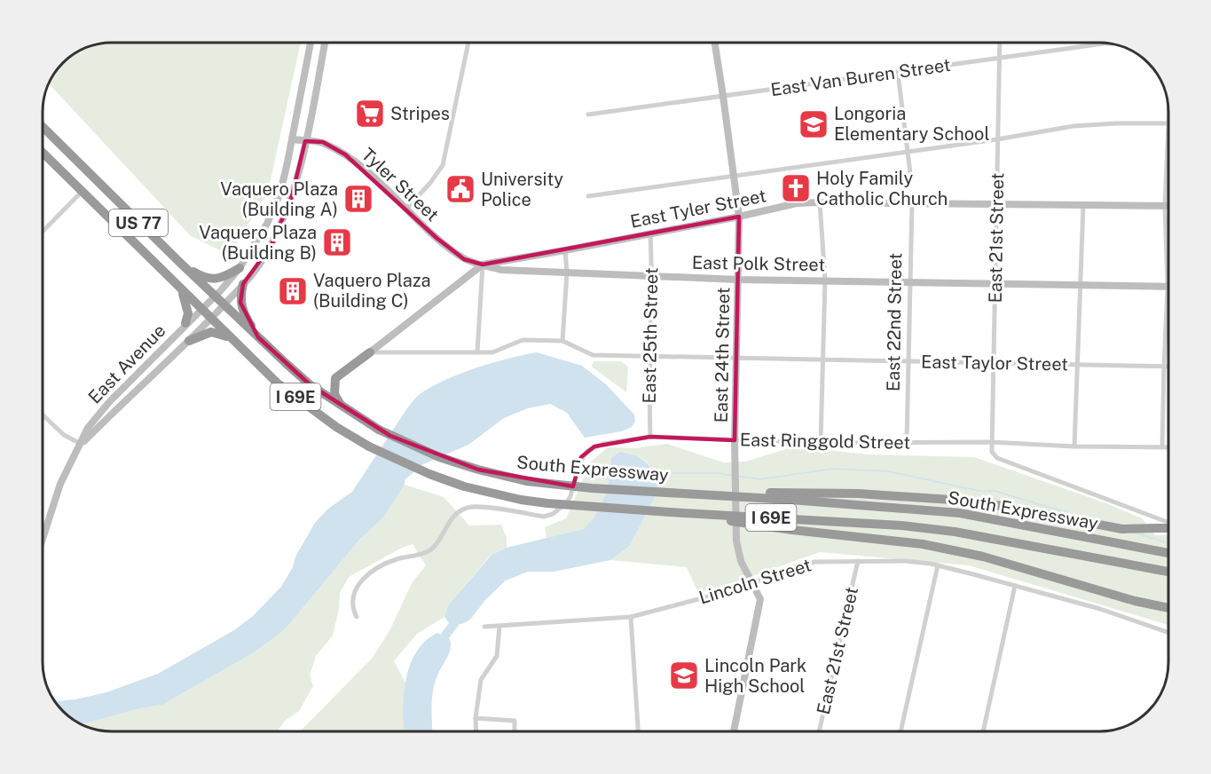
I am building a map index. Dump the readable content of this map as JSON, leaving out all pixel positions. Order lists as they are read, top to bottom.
{
  "streets": {
    "highway": ["US 77", "I 69E", "South Expressway"],
    "street": [
      "East Van Buren Street",
      "Tyler Street",
      "East Tyler Street",
      "East 21st Street",
      "East Polk Street",
      "East 22nd Street",
      "East 25th Street",
      "East 24th Street",
      "East Taylor Street",
      "East Avenue",
      "East Ringgold Street",
      "Lincoln Street"
    ]
  },
  "crossings": [
    ["East Van Buren Street", "East 21st Street"],
    ["East Van Buren Street", "East 24th Street"],
    ["Tyler Street", "East Tyler Street"],
    ["Tyler Street", "East Polk Street"],
    ["Tyler Street", "East Avenue"],
    ["East Tyler Street", "East 21st Street"],
    ["East Tyler Street", "East Polk Street"],
    ["East Tyler Street", "East 22nd Street"],
    ["East Tyler Street", "East 25th Street"],
    ["East Tyler Street", "East 24th Street"],
    ["East 21st Street", "East Polk Street"],
    ["East 21st Street", "East Taylor Street"],
    ["East 21st Street", "East Ringgold Street"],
    ["East 21st Street", "Lincoln Street"],
    ["East Polk Street", "East 22nd Street"],
    ["East Polk Street", "East 25th Street"],
    ["East Polk Street", "East 24th Street"],
    ["East 22nd Street", "East Taylor Street"],
    ["East 22nd Street", "East Ringgold Street"],
    ["East 25th Street", "East Taylor Street"],
    ["East 25th Street", "East Ringgold Street"],
    ["East 24th Street", "East Taylor Street"],
    ["East 24th Street", "East Ringgold Street"],
    ["East 24th Street", "Lincoln Street"],
    ["East Avenue", "South Expressway"]
  ],
  "places": {
    "supermarket": ["Stripes"],
    "school or university": ["Longoria Elementary School", "Lincoln Park High School"],
    "church": ["Holy Family Catholic Church"],
    "public building": ["University Police"],
    "building": ["Vaquero Plaza (Building A)", "Vaquero Plaza (Building B)", "Vaquero Plaza (Building C)"]
  }
}
